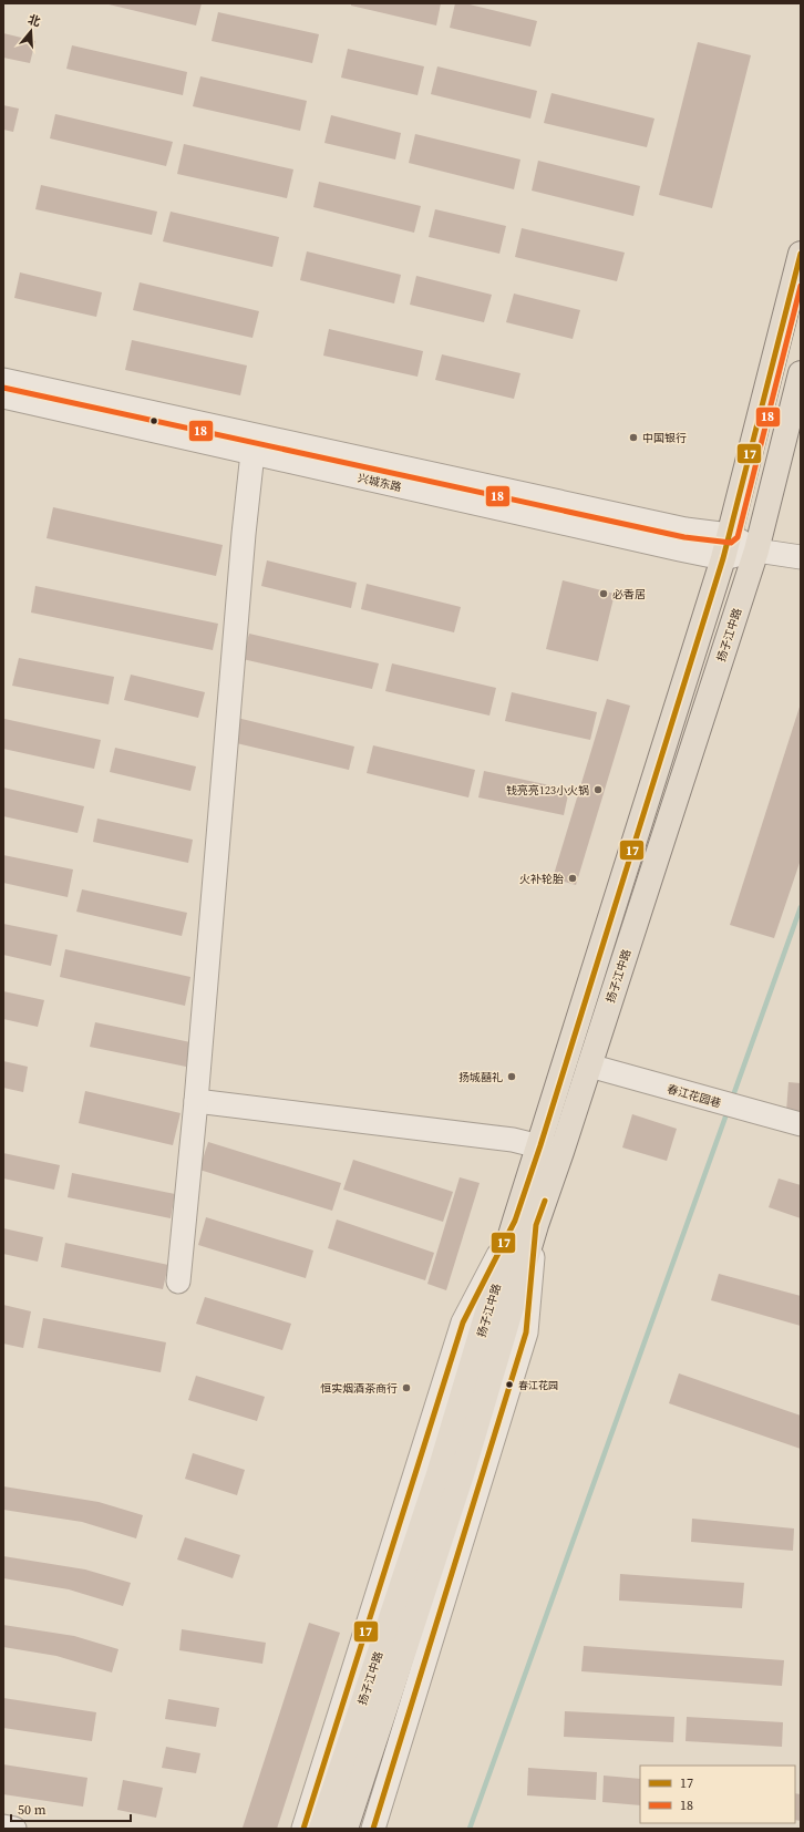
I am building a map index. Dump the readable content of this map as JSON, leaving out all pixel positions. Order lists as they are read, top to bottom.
{
  "streets": {
    "main road": ["扬子江中路"],
    "street": ["兴城东路", "春江花园巷"]
  },
  "crossings": [
    ["兴城东路", "扬子江中路"],
    ["扬子江中路", "春江花园巷"]
  ],
  "places": [
    "中国银行",
    "必香居",
    "钱亮亮123小火锅",
    "火补轮胎",
    "扬城囍礼",
    "春江花园",
    "恒实烟酒茶商行"
  ],
  "lines": ["transit line 17", "transit line 18"],
  "legend": ["17", "18"],
  "scale_bar": "50 m",
  "north": "top"
}
